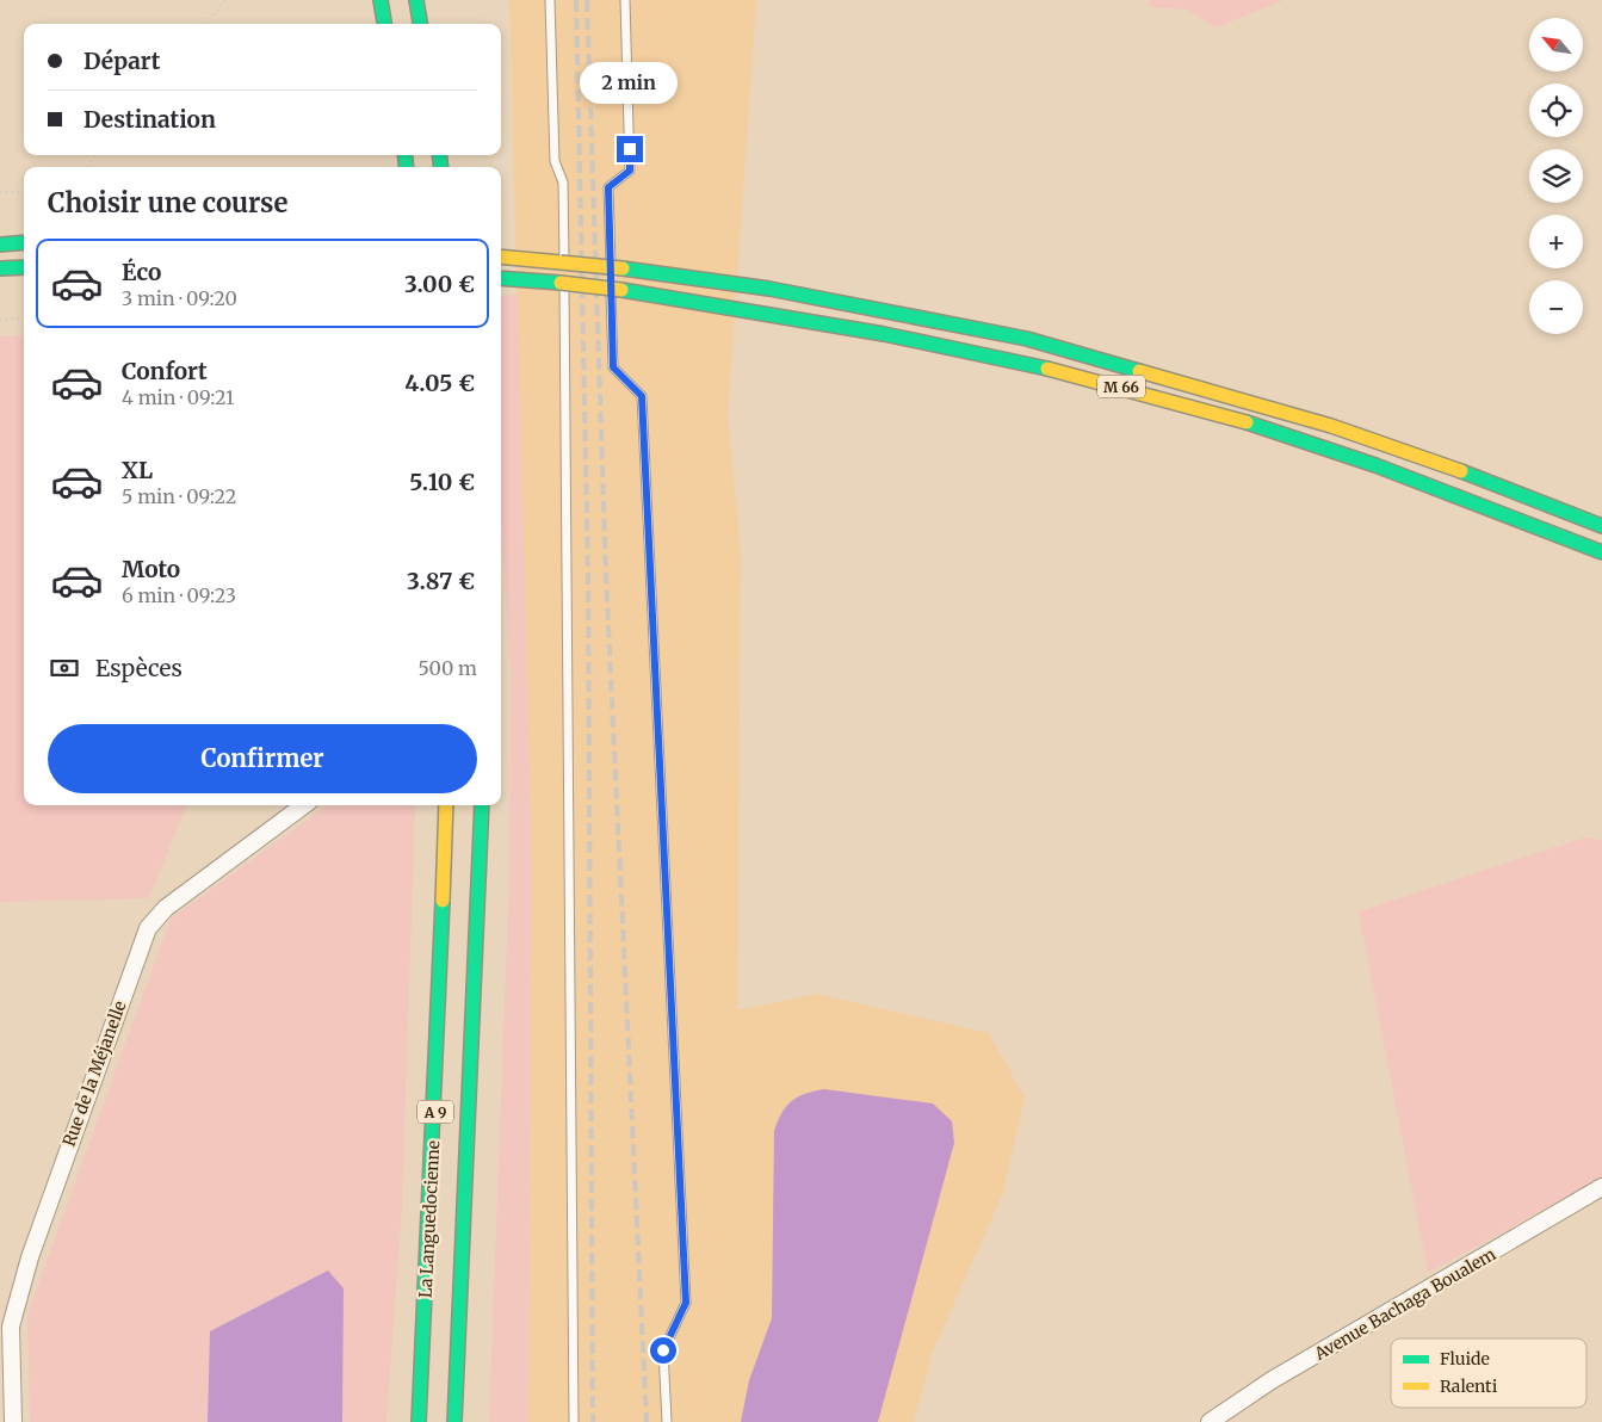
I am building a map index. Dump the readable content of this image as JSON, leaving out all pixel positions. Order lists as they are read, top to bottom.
{
  "streets": {
    "highway": ["M 66", "A 9", "La Languedocienne"],
    "street": ["Rue de la Méjanelle", "Avenue Bachaga Boualem"]
  },
  "legend": ["Fluide", "Ralenti"],
  "north": "top left",
  "page": {
    "map_buttons": ["+", "−"],
    "banner": ["Départ", "Destination"],
    "bubble": "2 min",
    "heading": "Choisir une course",
    "list": [
      {
        "name": "Éco",
        "note": "3 min · 09:20",
        "value": "3.00 €"
      },
      {
        "name": "Confort",
        "note": "4 min · 09:21",
        "value": "4.05 €"
      },
      {
        "name": "XL",
        "note": "5 min · 09:22",
        "value": "5.10 €"
      },
      {
        "name": "Moto",
        "note": "6 min · 09:23",
        "value": "3.87 €"
      }
    ],
    "pay": ["Espèces", "500 m"],
    "buttons": "Confirmer"
  }
}
